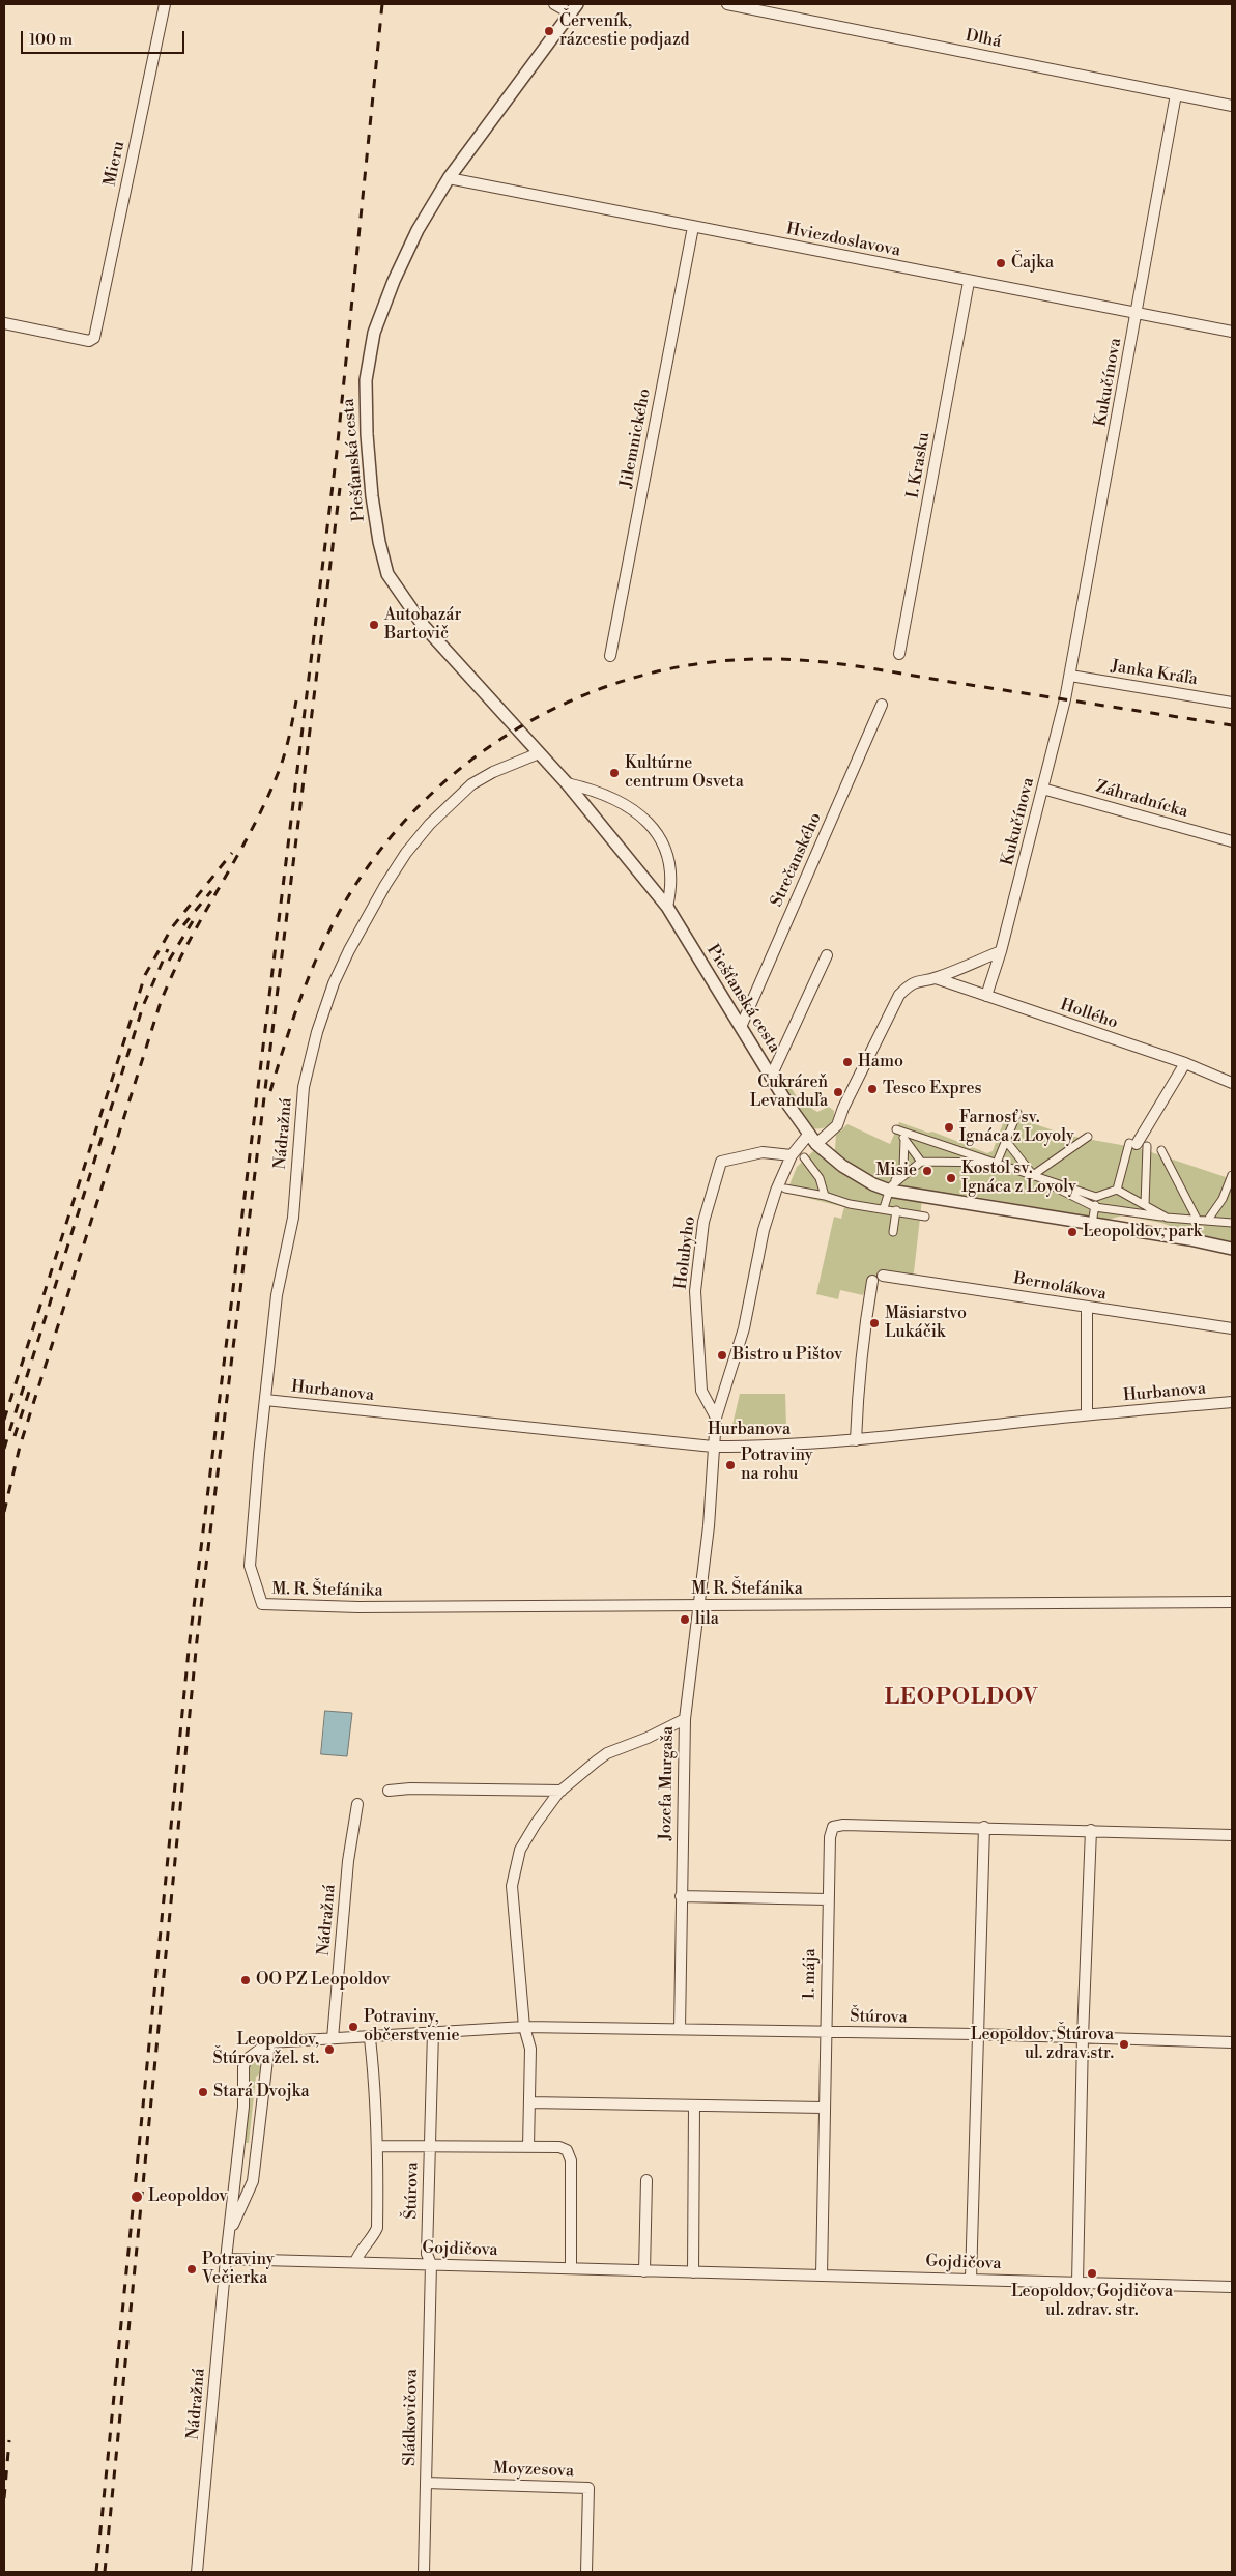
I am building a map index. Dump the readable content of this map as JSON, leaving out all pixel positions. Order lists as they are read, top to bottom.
{
  "streets": {
    "street": [
      "Dlhá",
      "Mieru",
      "Hviezdoslavova",
      "Kukučínova",
      "Jilemnického",
      "Piešťanská cesta",
      "I. Krasku",
      "Janka Kráľa",
      "Záhradnícka",
      "Strečanského",
      "Hollého",
      "Nádražná",
      "Holubyho",
      "Bernolákova",
      "Hurbanova",
      "M. R. Štefánika",
      "Jozefa Murgaša",
      "1. mája",
      "Štúrova",
      "Gojdičova",
      "Sládkovičova",
      "Moyzesova"
    ]
  },
  "crossings": [
    ["Dlhá", "Kukučínova"],
    ["Hviezdoslavova", "Kukučínova"],
    ["Hviezdoslavova", "Jilemnického"],
    ["Hviezdoslavova", "Piešťanská cesta"],
    ["Hviezdoslavova", "I. Krasku"],
    ["Kukučínova", "Janka Kráľa"],
    ["Kukučínova", "Záhradnícka"],
    ["Kukučínova", "Hollého"],
    ["Piešťanská cesta", "Strečanského"],
    ["Piešťanská cesta", "Nádražná"],
    ["Nádražná", "Hurbanova"],
    ["Nádražná", "M. R. Štefánika"],
    ["Nádražná", "Štúrova"],
    ["Nádražná", "Gojdičova"],
    ["Jozefa Murgaša", "Štúrova"],
    ["1. mája", "Štúrova"],
    ["1. mája", "Gojdičova"],
    ["Štúrova", "Gojdičova"],
    ["Štúrova", "Sládkovičova"],
    ["Gojdičova", "Sládkovičova"],
    ["Sládkovičova", "Moyzesova"]
  ],
  "districts": ["LEOPOLDOV"],
  "places": [
    "Červeník, rázcestie podjazd",
    "Čajka",
    "Autobazár Bartovič",
    "Kultúrne centrum Osveta",
    "Hamo",
    "Tesco Expres",
    "Cukráreň Levanduľa",
    "Farnosť sv. Ignáca z Loyoly",
    "Misie",
    "Kostol sv. Ignáca z Loyoly",
    "Leopoldov, park",
    "Mäsiarstvo Lukáčik",
    "Bistro u Pištov",
    "Potraviny na rohu",
    "lila",
    "OO PZ Leopoldov",
    "Potraviny, občerstvenie",
    "Leopoldov, Štúrova ul. zdrav.str.",
    "Leopoldov, Štúrova žel. st.",
    "Stará Dvojka",
    "Leopoldov",
    "Potraviny Večierka",
    "Leopoldov, Gojdičova ul. zdrav. str."
  ],
  "scale_bar": "100 m"
}
